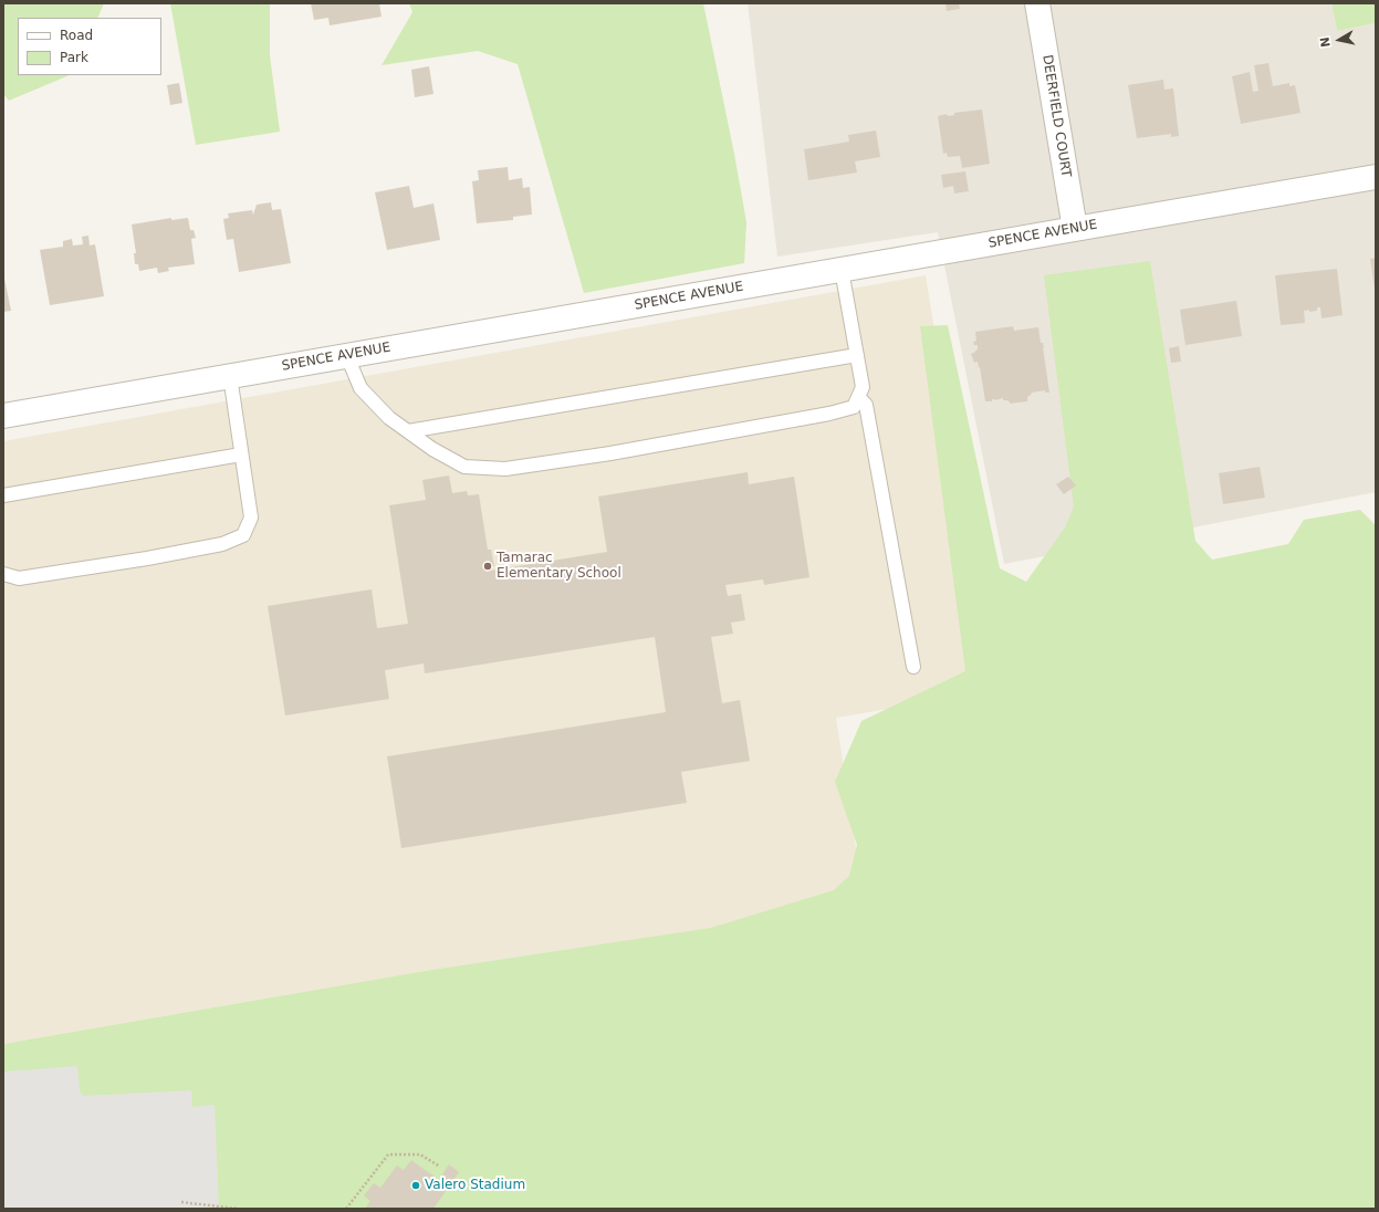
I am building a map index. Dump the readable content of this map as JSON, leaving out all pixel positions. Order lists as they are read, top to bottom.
{
  "streets": {
    "street": ["DEERFIELD COURT", "SPENCE AVENUE"]
  },
  "crossings": [
    ["DEERFIELD COURT", "SPENCE AVENUE"]
  ],
  "places": ["Tamarac Elementary School", "Valero Stadium"],
  "legend": ["Road", "Park"],
  "north": "left"
}
